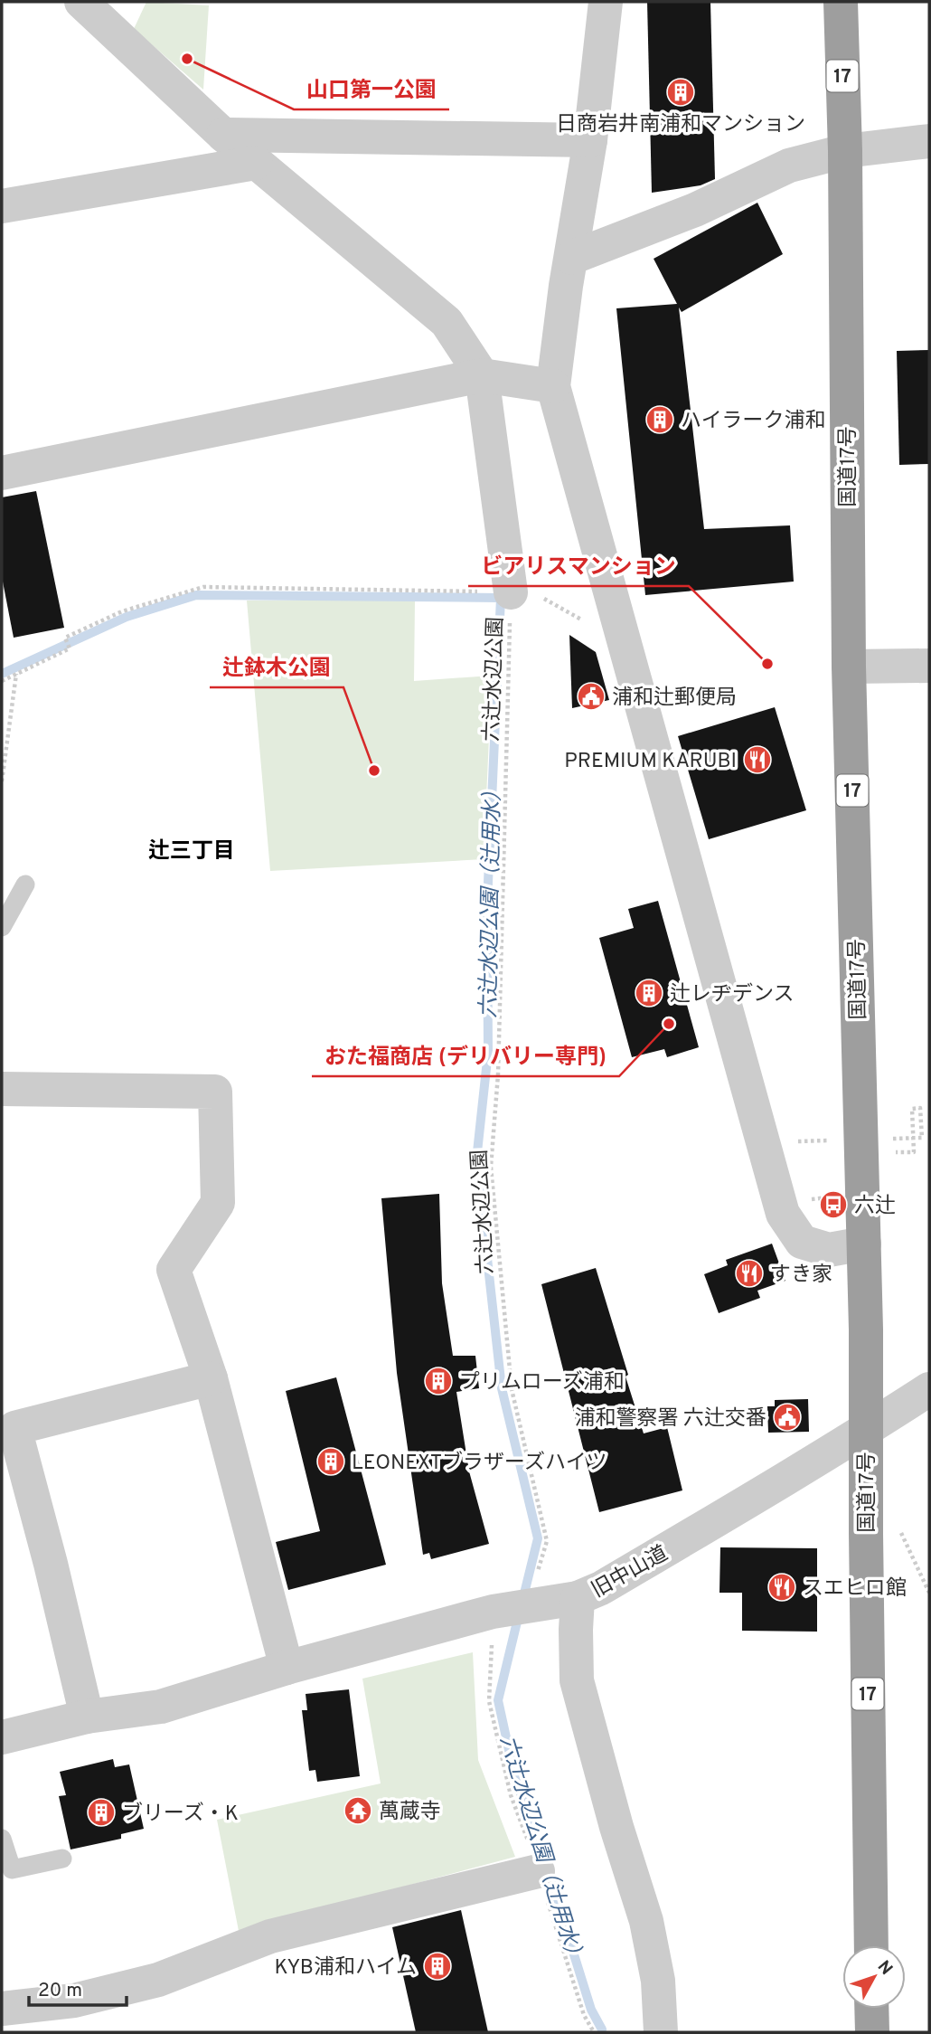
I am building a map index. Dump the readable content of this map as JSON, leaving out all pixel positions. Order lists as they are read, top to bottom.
{
  "streets": {
    "highway": ["17", "国道17号"],
    "street": ["旧中山道"],
    "path": ["六辻水辺公園"]
  },
  "crossings": [
    ["国道17号", "旧中山道"]
  ],
  "districts": ["辻三丁目"],
  "water": ["六辻水辺公園（辻用水）"],
  "places": {
    "other": [
      "山口第一公園",
      "ビアリスマンション",
      "辻鉢木公園",
      "おた福商店 (デリバリー専門)"
    ],
    "building": [
      "日商岩井南浦和マンション",
      "ハイラーク浦和",
      "辻レヂデンス",
      "プリムローズ浦和",
      "LEONEXTブラザーズハイツ",
      "ブリーズ・K",
      "KYB浦和ハイム"
    ],
    "public building": ["浦和辻郵便局", "浦和警察署 六辻交番"],
    "restaurant": ["PREMIUM KARUBI", "すき家", "スエヒロ館"],
    "bus stop": ["六辻"],
    "temple": ["萬蔵寺"]
  },
  "scale_bar": "20 m",
  "north": "top right"
}
